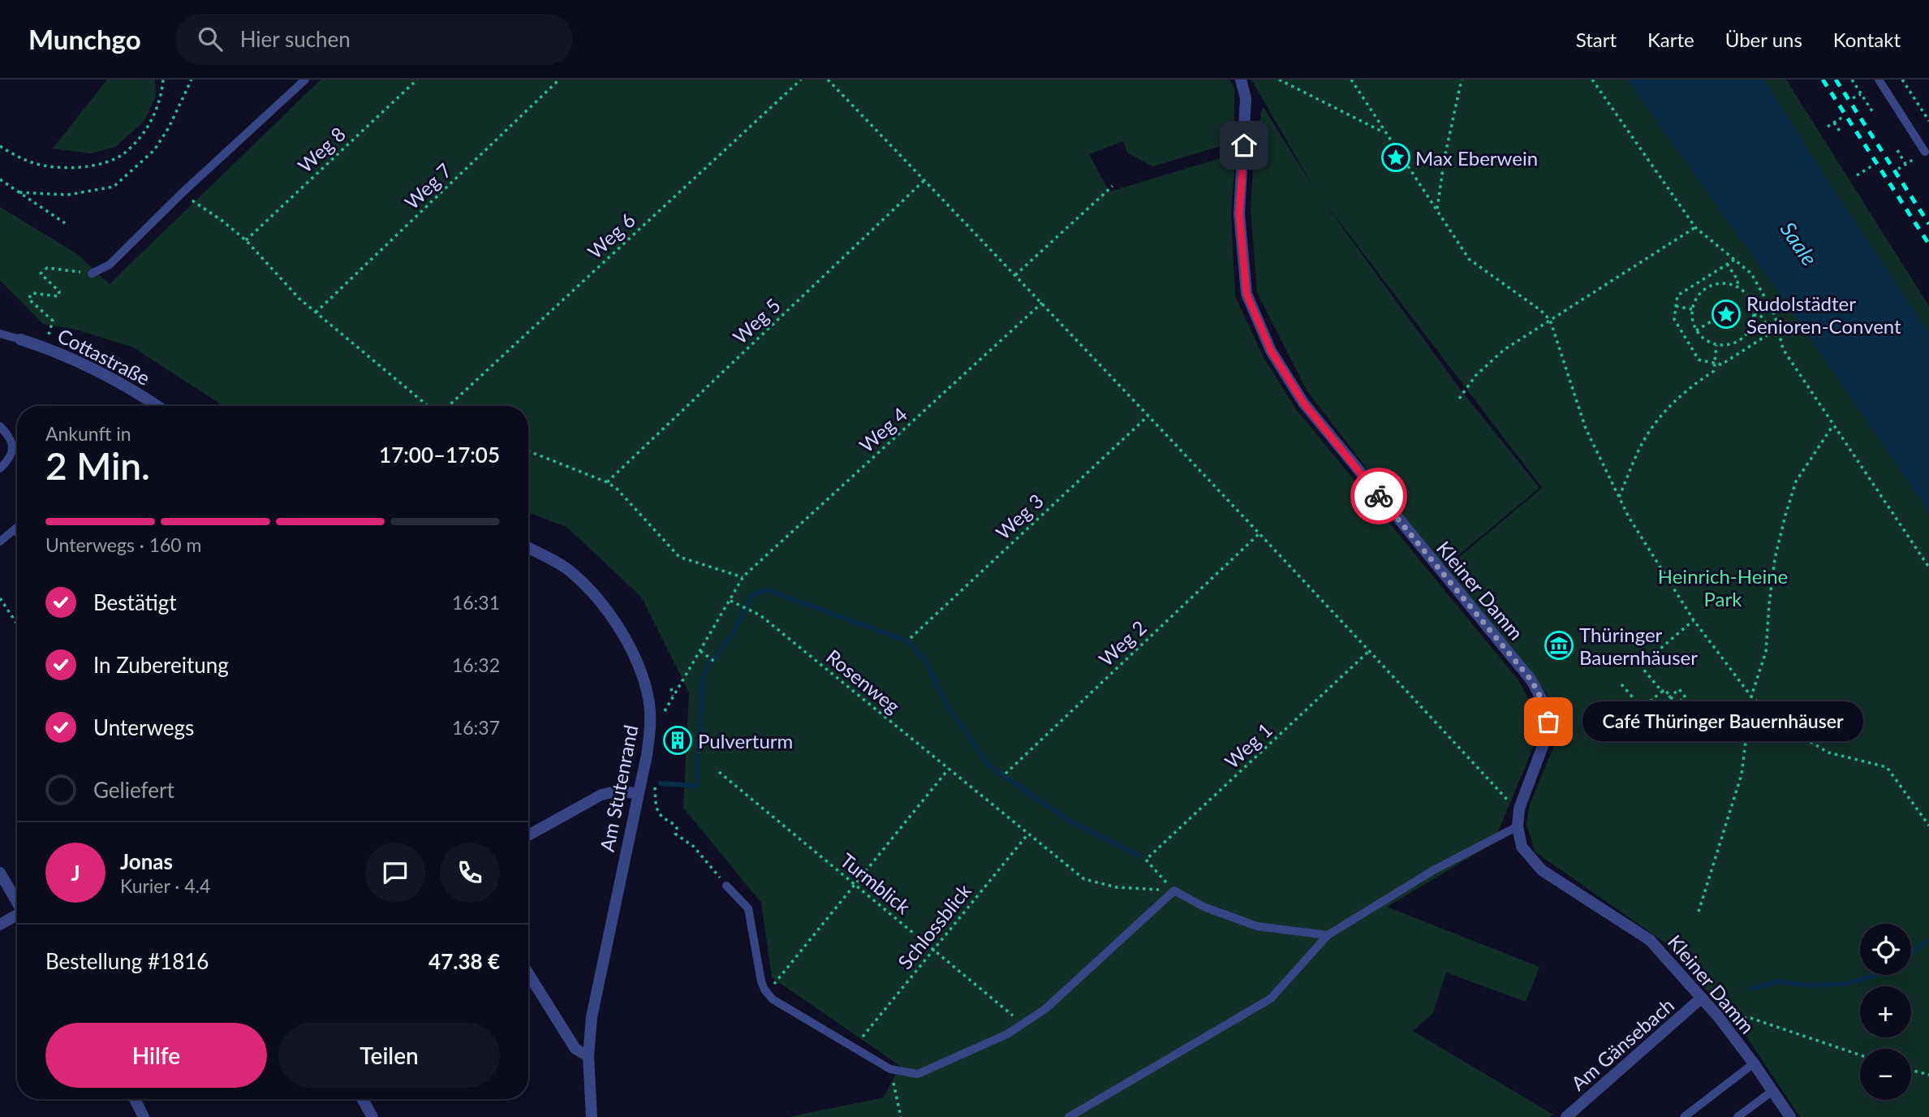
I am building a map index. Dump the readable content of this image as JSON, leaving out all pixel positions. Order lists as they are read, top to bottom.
{
  "streets": {
    "street": [
      "Cottastraße",
      "Kleiner Damm",
      "Am Stutenrand",
      "Am Gänsebach"
    ],
    "path": [
      "Weg 8",
      "Weg 7",
      "Weg 6",
      "Weg 5",
      "Weg 4",
      "Weg 3",
      "Weg 2",
      "Rosenweg",
      "Weg 1",
      "Turmblick",
      "Schlossblick"
    ]
  },
  "crossings": [
    ["Kleiner Damm", "Am Gänsebach"],
    ["Rosenweg", "Schlossblick"],
    ["Turmblick", "Schlossblick"]
  ],
  "water": ["Saale"],
  "parks": ["Heinrich-Heine Park"],
  "places": {
    "place": ["Max Eberwein", "Rudolstädter Senioren-Convent"],
    "museum": ["Thüringer Bauernhäuser"],
    "other": ["Café Thüringer Bauernhäuser"],
    "building": ["Pulverturm"]
  },
  "page": {
    "header": "Munchgo",
    "search": "Hier suchen",
    "nav": [
      "Start",
      "Karte",
      "Über uns",
      "Kontakt"
    ],
    "heading": ["2 Min.", "Ankunft in", "17:00–17:05"],
    "panel": [
      "Jonas",
      "Kurier · 4.4",
      "Bestellung #1816",
      "47.38 €"
    ],
    "bar": "Unterwegs · 160 m",
    "list": [
      ["Bestätigt", "16:31"],
      ["In Zubereitung", "16:32"],
      ["Unterwegs", "16:37"],
      "Geliefert"
    ],
    "bubble": "Café Thüringer Bauernhäuser",
    "round": "J",
    "map_buttons": ["+", "−"],
    "buttons": ["Hilfe", "Teilen"]
  }
}
